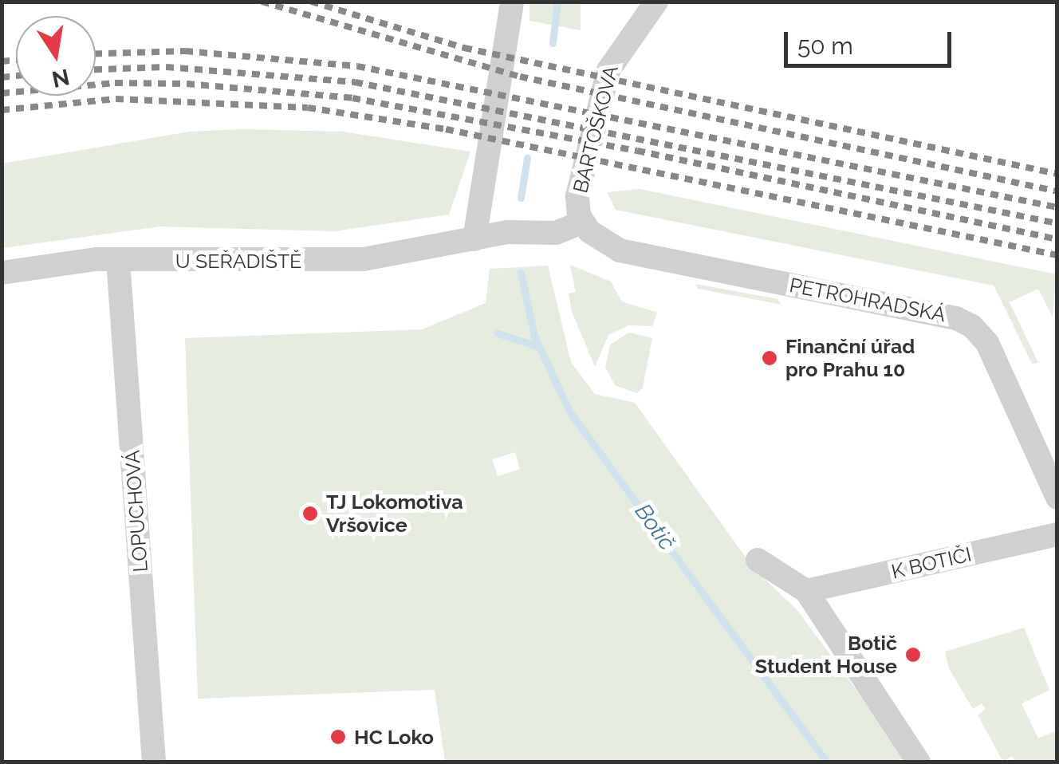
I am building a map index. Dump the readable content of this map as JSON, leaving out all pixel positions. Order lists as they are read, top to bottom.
{
  "streets": {
    "street": [
      "BARTOŠKOVA",
      "U SEŘADIŠTĚ",
      "PETROHRADSKÁ",
      "LOPUCHOVÁ",
      "K BOTIČI"
    ]
  },
  "crossings": [
    ["BARTOŠKOVA", "U SEŘADIŠTĚ"],
    ["BARTOŠKOVA", "PETROHRADSKÁ"],
    ["U SEŘADIŠTĚ", "PETROHRADSKÁ"],
    ["U SEŘADIŠTĚ", "LOPUCHOVÁ"]
  ],
  "water": ["Botič"],
  "places": [
    "Finanční úřad pro Prahu 10",
    "TJ Lokomotiva Vršovice",
    "Botič Student House",
    "HC Loko"
  ],
  "scale_bar": "50 m",
  "north": "bottom"
}
